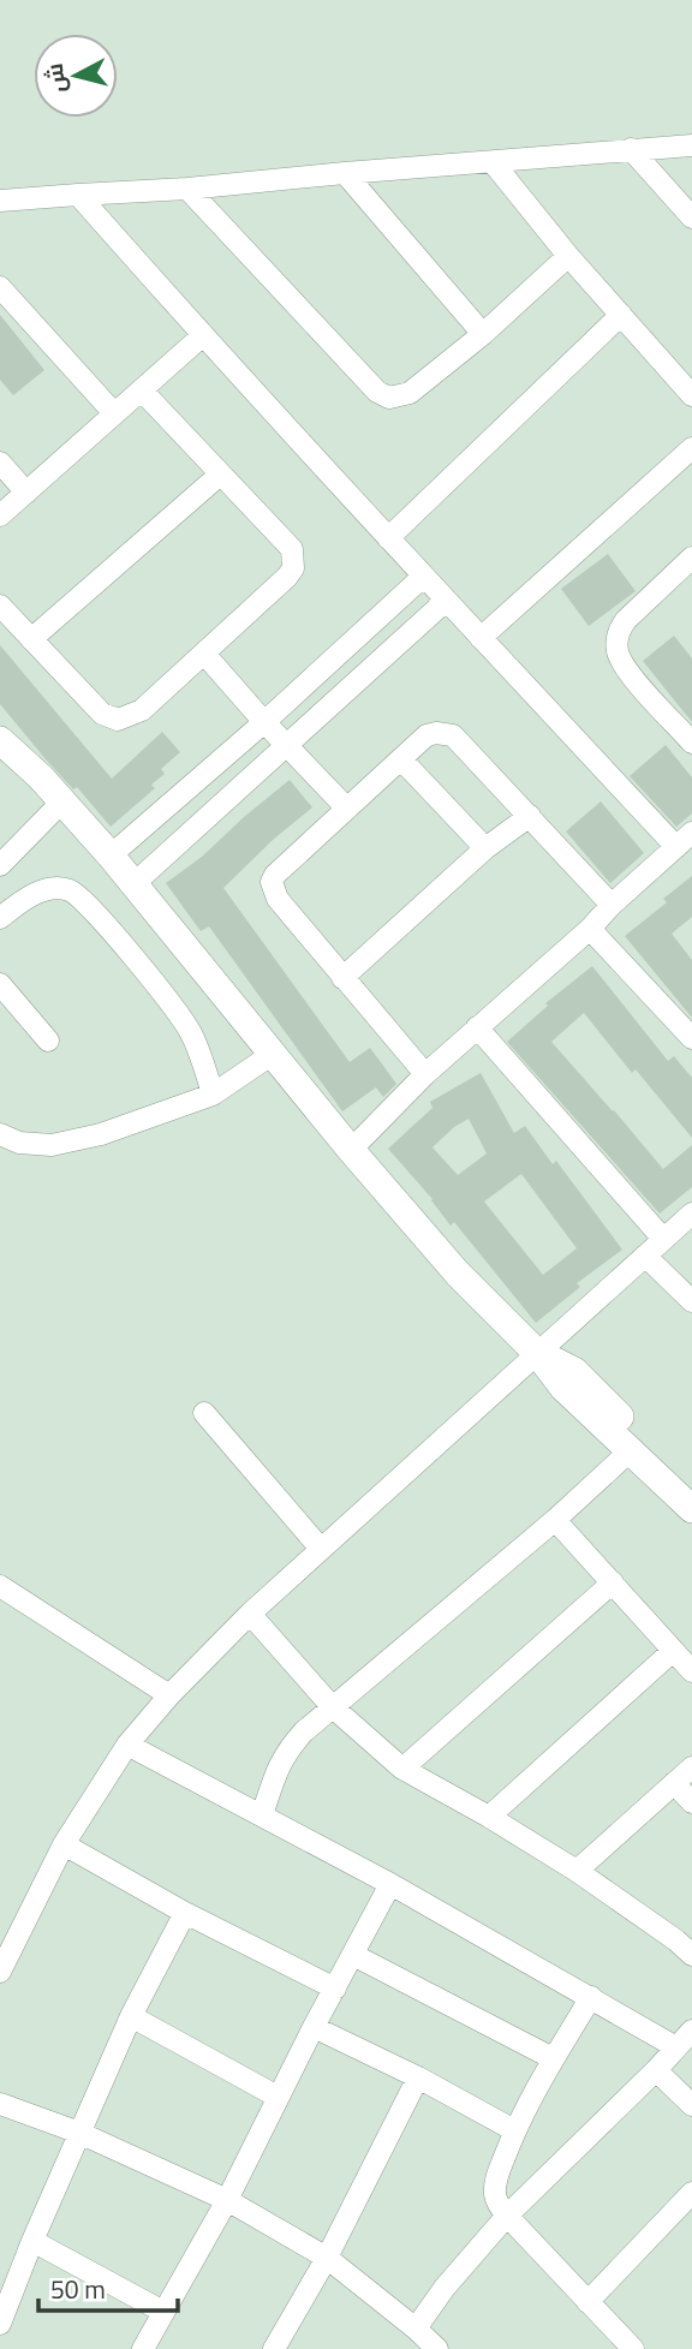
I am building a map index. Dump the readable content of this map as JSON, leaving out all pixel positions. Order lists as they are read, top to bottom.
{
  "scale_bar": "50 m",
  "north": "left"
}
